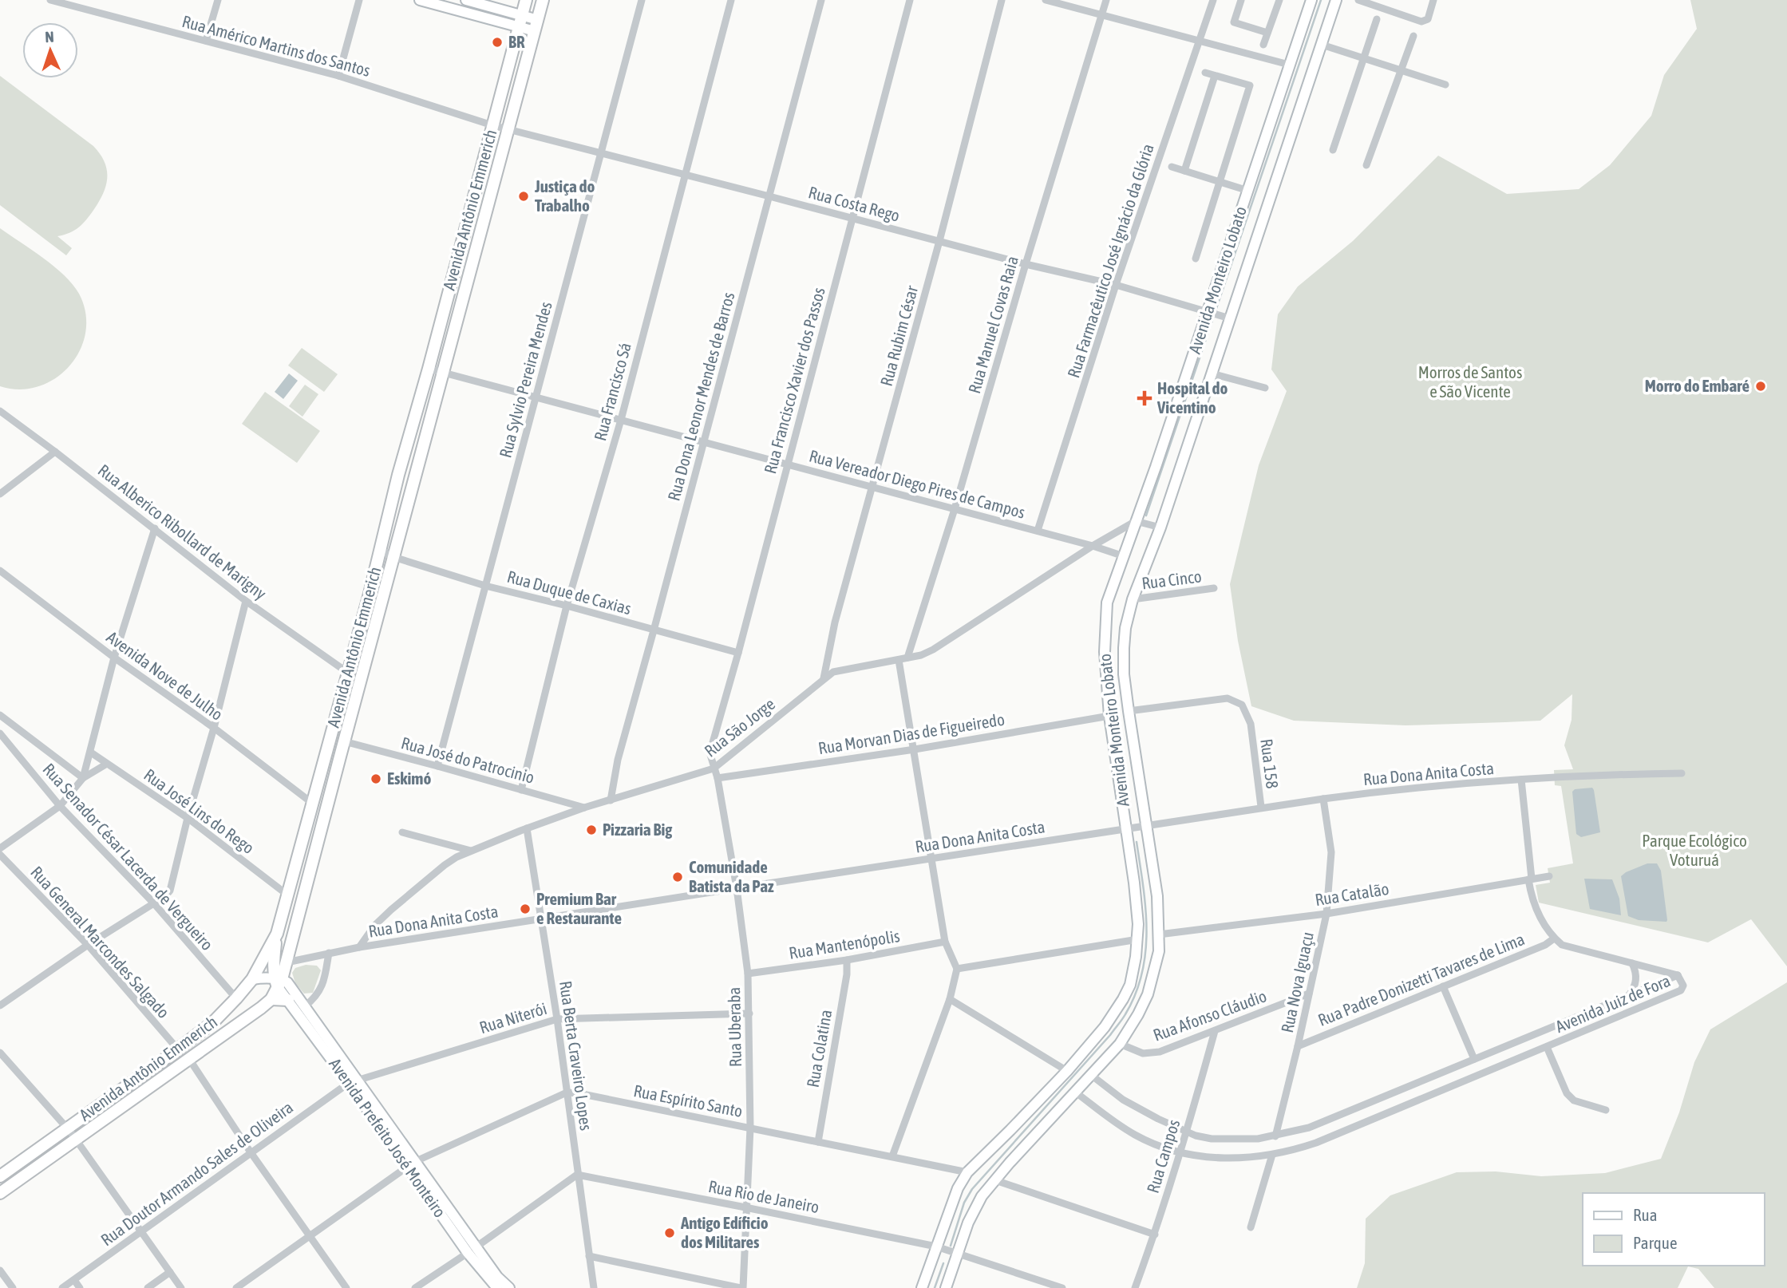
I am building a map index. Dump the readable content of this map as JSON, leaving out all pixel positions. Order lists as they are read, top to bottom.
{
  "streets": {
    "main road": ["Avenida Antônio Emmerich"],
    "street": [
      "Rua Américo Martins dos Santos",
      "Rua Costa Rego",
      "Rua Farmacêutico José Ignácio da Glória",
      "Avenida Monteiro Lobato",
      "Rua Manuel Covas Raia",
      "Rua Rubim César",
      "Rua Sylvio Pereira Mendes",
      "Rua Francisco Xavier dos Passos",
      "Rua Francisco Sá",
      "Rua Dona Leonor Mendes de Barros",
      "Rua Vereador Diego Pires de Campos",
      "Rua Alberico Ribollard de Marigny",
      "Rua Cinco",
      "Rua Duque de Caxias",
      "Avenida Nove de Julho",
      "Rua São Jorge",
      "Rua Morvan Dias de Figueiredo",
      "Rua José do Patrocinio",
      "Rua 158",
      "Rua Dona Anita Costa",
      "Rua José Lins do Rego",
      "Rua Senador César Lacerda de Vergueiro",
      "Rua Catalão",
      "Rua General Marcondes Salgado",
      "Rua Mantenópolis",
      "Rua Padre Donizetti Tavares de Lima",
      "Rua Nova Iguaçu",
      "Avenida Juiz de Fora",
      "Rua Afonso Cláudio",
      "Rua Niterói",
      "Rua Uberaba",
      "Rua Colatina",
      "Rua Berta Craveiro Lopes",
      "Rua Espírito Santo",
      "Avenida Prefeito José Monteiro",
      "Rua Campos",
      "Rua Doutor Armando Sales de Oliveira",
      "Rua Rio de Janeiro"
    ]
  },
  "crossings": [
    ["Rua Américo Martins dos Santos", "Rua Costa Rego"],
    ["Rua Américo Martins dos Santos", "Avenida Antônio Emmerich"],
    ["Rua Costa Rego", "Avenida Antônio Emmerich"],
    ["Rua Costa Rego", "Rua Farmacêutico José Ignácio da Glória"],
    ["Rua Costa Rego", "Avenida Monteiro Lobato"],
    ["Rua Costa Rego", "Rua Manuel Covas Raia"],
    ["Rua Costa Rego", "Rua Rubim César"],
    ["Rua Costa Rego", "Rua Sylvio Pereira Mendes"],
    ["Rua Costa Rego", "Rua Francisco Xavier dos Passos"],
    ["Rua Costa Rego", "Rua Francisco Sá"],
    ["Rua Costa Rego", "Rua Dona Leonor Mendes de Barros"],
    ["Avenida Antônio Emmerich", "Rua Vereador Diego Pires de Campos"],
    ["Avenida Antônio Emmerich", "Rua Alberico Ribollard de Marigny"],
    ["Avenida Antônio Emmerich", "Rua Duque de Caxias"],
    ["Avenida Antônio Emmerich", "Avenida Nove de Julho"],
    ["Avenida Antônio Emmerich", "Rua José do Patrocinio"],
    ["Avenida Antônio Emmerich", "Rua Dona Anita Costa"],
    ["Avenida Antônio Emmerich", "Rua José Lins do Rego"],
    ["Avenida Antônio Emmerich", "Rua Senador César Lacerda de Vergueiro"],
    ["Avenida Antônio Emmerich", "Rua General Marcondes Salgado"],
    ["Avenida Antônio Emmerich", "Avenida Prefeito José Monteiro"],
    ["Rua Farmacêutico José Ignácio da Glória", "Rua Vereador Diego Pires de Campos"],
    ["Avenida Monteiro Lobato", "Rua Vereador Diego Pires de Campos"],
    ["Avenida Monteiro Lobato", "Rua Cinco"],
    ["Avenida Monteiro Lobato", "Rua São Jorge"],
    ["Avenida Monteiro Lobato", "Rua Morvan Dias de Figueiredo"],
    ["Avenida Monteiro Lobato", "Rua 158"],
    ["Avenida Monteiro Lobato", "Rua Dona Anita Costa"],
    ["Avenida Monteiro Lobato", "Rua Catalão"],
    ["Avenida Monteiro Lobato", "Avenida Juiz de Fora"],
    ["Avenida Monteiro Lobato", "Rua Afonso Cláudio"],
    ["Avenida Monteiro Lobato", "Rua Espírito Santo"],
    ["Avenida Monteiro Lobato", "Rua Rio de Janeiro"],
    ["Rua Manuel Covas Raia", "Rua Vereador Diego Pires de Campos"],
    ["Rua Manuel Covas Raia", "Rua São Jorge"],
    ["Rua Rubim César", "Rua Vereador Diego Pires de Campos"],
    ["Rua Rubim César", "Rua São Jorge"],
    ["Rua Sylvio Pereira Mendes", "Rua Vereador Diego Pires de Campos"],
    ["Rua Sylvio Pereira Mendes", "Rua Duque de Caxias"],
    ["Rua Sylvio Pereira Mendes", "Rua José do Patrocinio"],
    ["Rua Francisco Xavier dos Passos", "Rua Vereador Diego Pires de Campos"],
    ["Rua Francisco Xavier dos Passos", "Rua Duque de Caxias"],
    ["Rua Francisco Xavier dos Passos", "Rua São Jorge"],
    ["Rua Francisco Xavier dos Passos", "Rua Uberaba"],
    ["Rua Francisco Sá", "Rua Vereador Diego Pires de Campos"],
    ["Rua Francisco Sá", "Rua Duque de Caxias"],
    ["Rua Francisco Sá", "Rua José do Patrocinio"],
    ["Rua Dona Leonor Mendes de Barros", "Rua Vereador Diego Pires de Campos"],
    ["Rua Dona Leonor Mendes de Barros", "Rua Duque de Caxias"],
    ["Rua Dona Leonor Mendes de Barros", "Rua São Jorge"],
    ["Rua Vereador Diego Pires de Campos", "Rua São Jorge"],
    ["Rua São Jorge", "Rua José do Patrocinio"],
    ["Rua São Jorge", "Rua Dona Anita Costa"],
    ["Rua São Jorge", "Rua Uberaba"],
    ["Rua São Jorge", "Rua Berta Craveiro Lopes"],
    ["Rua Morvan Dias de Figueiredo", "Rua Uberaba"],
    ["Rua 158", "Rua Dona Anita Costa"],
    ["Rua Dona Anita Costa", "Rua Nova Iguaçu"],
    ["Rua Dona Anita Costa", "Rua Uberaba"],
    ["Rua Dona Anita Costa", "Rua Berta Craveiro Lopes"],
    ["Rua Catalão", "Rua Nova Iguaçu"],
    ["Rua Mantenópolis", "Rua Uberaba"],
    ["Rua Mantenópolis", "Rua Colatina"],
    ["Rua Padre Donizetti Tavares de Lima", "Rua Nova Iguaçu"],
    ["Rua Nova Iguaçu", "Avenida Juiz de Fora"],
    ["Rua Nova Iguaçu", "Rua Afonso Cláudio"],
    ["Avenida Juiz de Fora", "Rua Campos"],
    ["Rua Afonso Cláudio", "Rua Campos"],
    ["Rua Niterói", "Rua Uberaba"],
    ["Rua Niterói", "Rua Berta Craveiro Lopes"],
    ["Rua Niterói", "Avenida Prefeito José Monteiro"],
    ["Rua Niterói", "Rua Doutor Armando Sales de Oliveira"],
    ["Rua Uberaba", "Rua Espírito Santo"],
    ["Rua Uberaba", "Rua Rio de Janeiro"],
    ["Rua Colatina", "Rua Espírito Santo"],
    ["Rua Berta Craveiro Lopes", "Rua Espírito Santo"],
    ["Rua Berta Craveiro Lopes", "Rua Rio de Janeiro"],
    ["Avenida Prefeito José Monteiro", "Rua Doutor Armando Sales de Oliveira"]
  ],
  "parks": ["Morros de Santos e São Vicente", "Parque Ecológico Voturuá"],
  "places": {
    "other": [
      "BR",
      "Justiça do Trabalho",
      "Morro do Embaré",
      "Eskimó",
      "Pizzaria Big",
      "Comunidade Batista da Paz",
      "Premium Bar e Restaurante",
      "Antigo Edíficio dos Militares"
    ],
    "health": ["Hospital do Vicentino"]
  },
  "legend": ["Rua", "Parque"],
  "north": "top"
}
